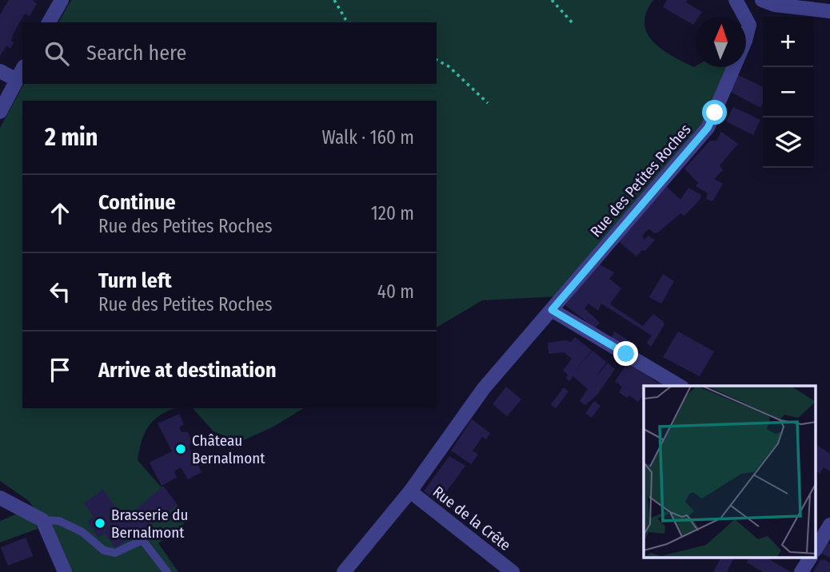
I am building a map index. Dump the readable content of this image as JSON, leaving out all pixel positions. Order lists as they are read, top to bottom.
{
  "streets": {
    "street": ["Rue des Petites Roches", "Rue de la Crête"]
  },
  "crossings": [
    ["Rue des Petites Roches", "Rue de la Crête"]
  ],
  "places": ["Château Bernalmont", "Brasserie du Bernalmont"],
  "north": "top",
  "page": {
    "map_buttons": ["+", "−"],
    "search": "Search here",
    "heading": ["2 min", "Walk · 160 m"],
    "list": [
      ["Continue", "Rue des Petites Roches", "120 m"],
      ["Turn left", "Rue des Petites Roches", "40 m"],
      "Arrive at destination"
    ]
  }
}
